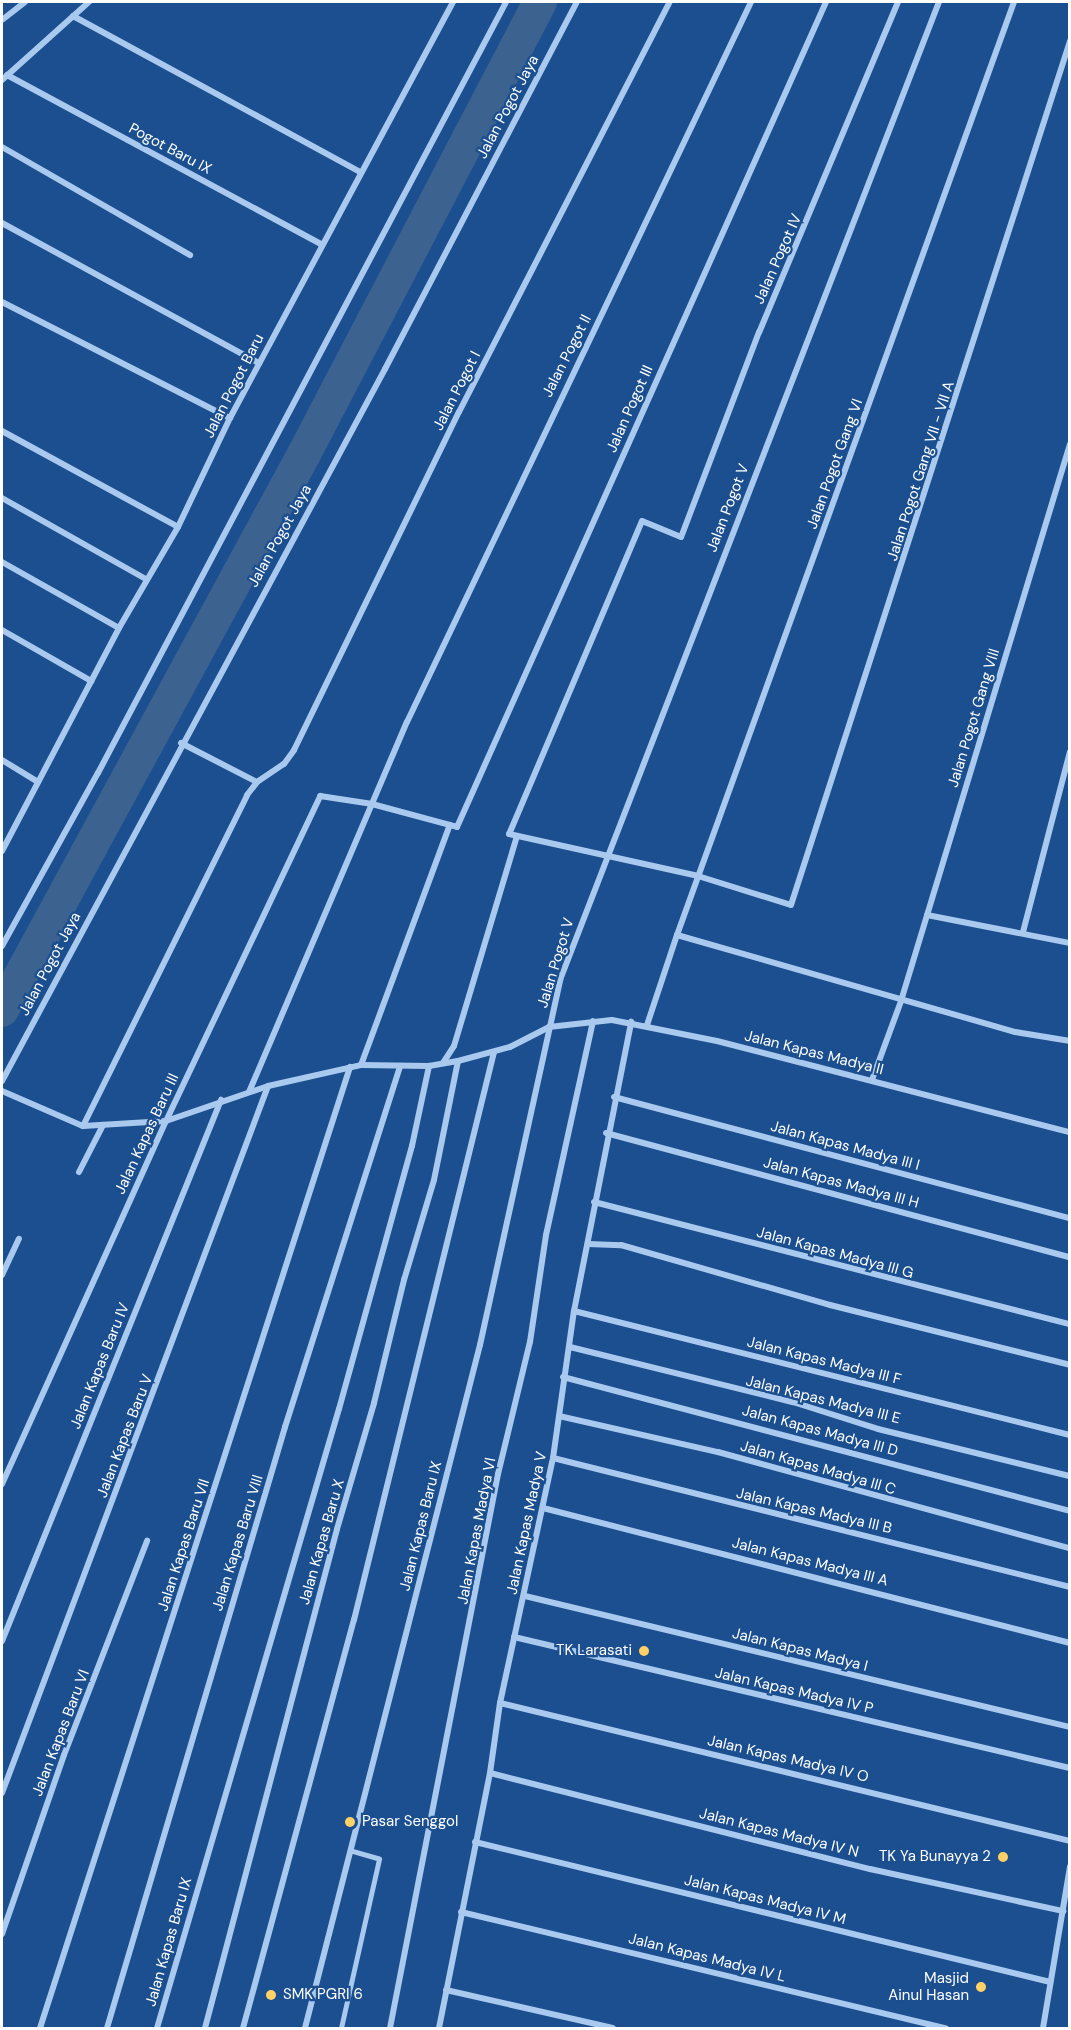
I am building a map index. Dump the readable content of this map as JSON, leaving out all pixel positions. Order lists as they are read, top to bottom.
{
  "streets": {
    "street": [
      "Jalan Pogot Jaya",
      "Pogot Baru IX",
      "Jalan Pogot IV",
      "Jalan Pogot II",
      "Jalan Pogot Baru",
      "Jalan Pogot I",
      "Jalan Pogot III",
      "Jalan Pogot Gang VI",
      "Jalan Pogot Gang VII - VII A",
      "Jalan Pogot V",
      "Jalan Pogot Gang VIII",
      "Jalan Kapas Madya II",
      "Jalan Kapas Baru III",
      "Jalan Kapas Madya III I",
      "Jalan Kapas Madya III H",
      "Jalan Kapas Madya III G",
      "Jalan Kapas Madya III F",
      "Jalan Kapas Baru IV",
      "Jalan Kapas Madya III E",
      "Jalan Kapas Madya III D",
      "Jalan Kapas Baru V",
      "Jalan Kapas Madya III C",
      "Jalan Kapas Madya III B",
      "Jalan Kapas Madya V",
      "Jalan Kapas Baru IX",
      "Jalan Kapas Madya VI",
      "Jalan Kapas Baru X",
      "Jalan Kapas Baru VIII",
      "Jalan Kapas Baru VII",
      "Jalan Kapas Madya III A",
      "Jalan Kapas Madya I",
      "Jalan Kapas Madya IV P",
      "Jalan Kapas Baru VI",
      "Jalan Kapas Madya IV O",
      "Jalan Kapas Madya IV N",
      "Jalan Kapas Madya IV M",
      "Jalan Kapas Madya IV L"
    ]
  },
  "crossings": [
    ["Pogot Baru IX", "Jalan Pogot Baru"],
    ["Jalan Pogot II", "Jalan Kapas Madya II"],
    ["Jalan Pogot II", "Jalan Kapas Baru III"],
    ["Jalan Pogot III", "Jalan Kapas Madya II"],
    ["Jalan Pogot Gang VI", "Jalan Pogot Gang VII - VII A"],
    ["Jalan Pogot Gang VI", "Jalan Kapas Madya II"],
    ["Jalan Pogot V", "Jalan Kapas Madya II"],
    ["Jalan Pogot V", "Jalan Kapas Baru IX"],
    ["Jalan Pogot Gang VIII", "Jalan Kapas Madya II"],
    ["Jalan Kapas Madya II", "Jalan Kapas Baru III"],
    ["Jalan Kapas Madya II", "Jalan Kapas Baru IV"],
    ["Jalan Kapas Madya II", "Jalan Kapas Baru V"],
    ["Jalan Kapas Madya II", "Jalan Kapas Madya V"],
    ["Jalan Kapas Madya II", "Jalan Kapas Baru IX"],
    ["Jalan Kapas Madya II", "Jalan Kapas Madya VI"],
    ["Jalan Kapas Madya II", "Jalan Kapas Baru X"],
    ["Jalan Kapas Madya II", "Jalan Kapas Baru VIII"],
    ["Jalan Kapas Madya II", "Jalan Kapas Baru VII"],
    ["Jalan Kapas Madya III I", "Jalan Kapas Madya V"],
    ["Jalan Kapas Madya III H", "Jalan Kapas Madya V"],
    ["Jalan Kapas Madya III G", "Jalan Kapas Madya V"],
    ["Jalan Kapas Madya III F", "Jalan Kapas Madya V"],
    ["Jalan Kapas Madya III E", "Jalan Kapas Madya V"],
    ["Jalan Kapas Madya III D", "Jalan Kapas Madya V"],
    ["Jalan Kapas Madya III C", "Jalan Kapas Madya V"],
    ["Jalan Kapas Madya III B", "Jalan Kapas Madya V"],
    ["Jalan Kapas Madya V", "Jalan Kapas Madya III A"],
    ["Jalan Kapas Madya V", "Jalan Kapas Madya I"],
    ["Jalan Kapas Madya V", "Jalan Kapas Madya IV P"],
    ["Jalan Kapas Madya V", "Jalan Kapas Madya IV O"],
    ["Jalan Kapas Madya V", "Jalan Kapas Madya IV N"],
    ["Jalan Kapas Madya V", "Jalan Kapas Madya IV M"],
    ["Jalan Kapas Madya V", "Jalan Kapas Madya IV L"]
  ],
  "places": [
    "TK Larasati",
    "Pasar Senggol",
    "TK Ya Bunayya 2",
    "Masjid Ainul Hasan",
    "SMK PGRI 6"
  ]
}
